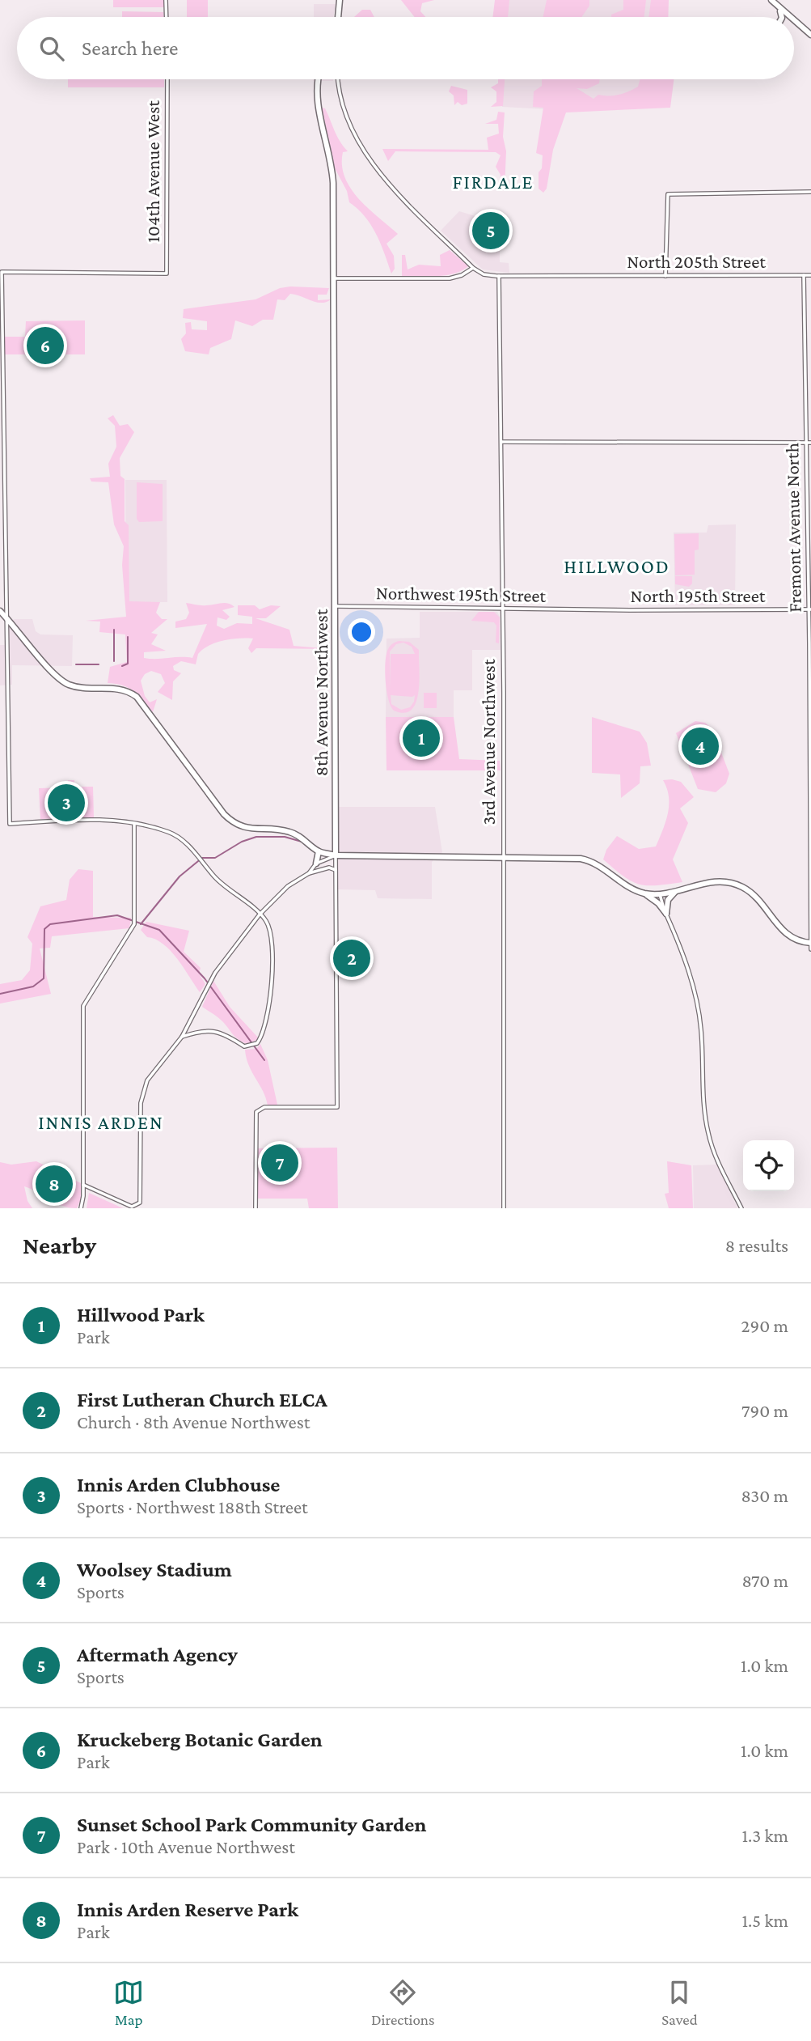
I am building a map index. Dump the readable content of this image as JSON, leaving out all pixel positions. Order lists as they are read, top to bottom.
{
  "streets": {
    "main road": ["8th Avenue Northwest"],
    "street": [
      "104th Avenue West",
      "North 205th Street",
      "Fremont Avenue North",
      "Northwest 195th Street",
      "North 195th Street",
      "3rd Avenue Northwest"
    ]
  },
  "crossings": [
    ["North 205th Street", "Fremont Avenue North"],
    ["North 205th Street", "3rd Avenue Northwest"],
    ["Fremont Avenue North", "North 195th Street"],
    ["Northwest 195th Street", "North 195th Street"],
    ["Northwest 195th Street", "8th Avenue Northwest"],
    ["Northwest 195th Street", "3rd Avenue Northwest"]
  ],
  "districts": ["FIRDALE", "HILLWOOD", "INNIS ARDEN"],
  "page": {
    "search": "Search here",
    "pins": [
      "5",
      "6",
      "1",
      "4",
      "3",
      "2",
      "7",
      "8"
    ],
    "heading": ["Nearby", "8 results"],
    "list": [
      {
        "mark": "1",
        "name": "Hillwood Park",
        "note": "Park",
        "value": "290 m"
      },
      {
        "mark": "2",
        "name": "First Lutheran Church ELCA",
        "note": "Church · 8th Avenue Northwest",
        "value": "790 m"
      },
      {
        "mark": "3",
        "name": "Innis Arden Clubhouse",
        "note": "Sports · Northwest 188th Street",
        "value": "830 m"
      },
      {
        "mark": "4",
        "name": "Woolsey Stadium",
        "note": "Sports",
        "value": "870 m"
      },
      {
        "mark": "5",
        "name": "Aftermath Agency",
        "note": "Sports",
        "value": "1.0 km"
      },
      {
        "mark": "6",
        "name": "Kruckeberg Botanic Garden",
        "note": "Park",
        "value": "1.0 km"
      },
      {
        "mark": "7",
        "name": "Sunset School Park Community Garden",
        "note": "Park · 10th Avenue Northwest",
        "value": "1.3 km"
      },
      {
        "mark": "8",
        "name": "Innis Arden Reserve Park",
        "note": "Park",
        "value": "1.5 km"
      }
    ],
    "nav": ["Map", "Directions", "Saved"]
  }
}
